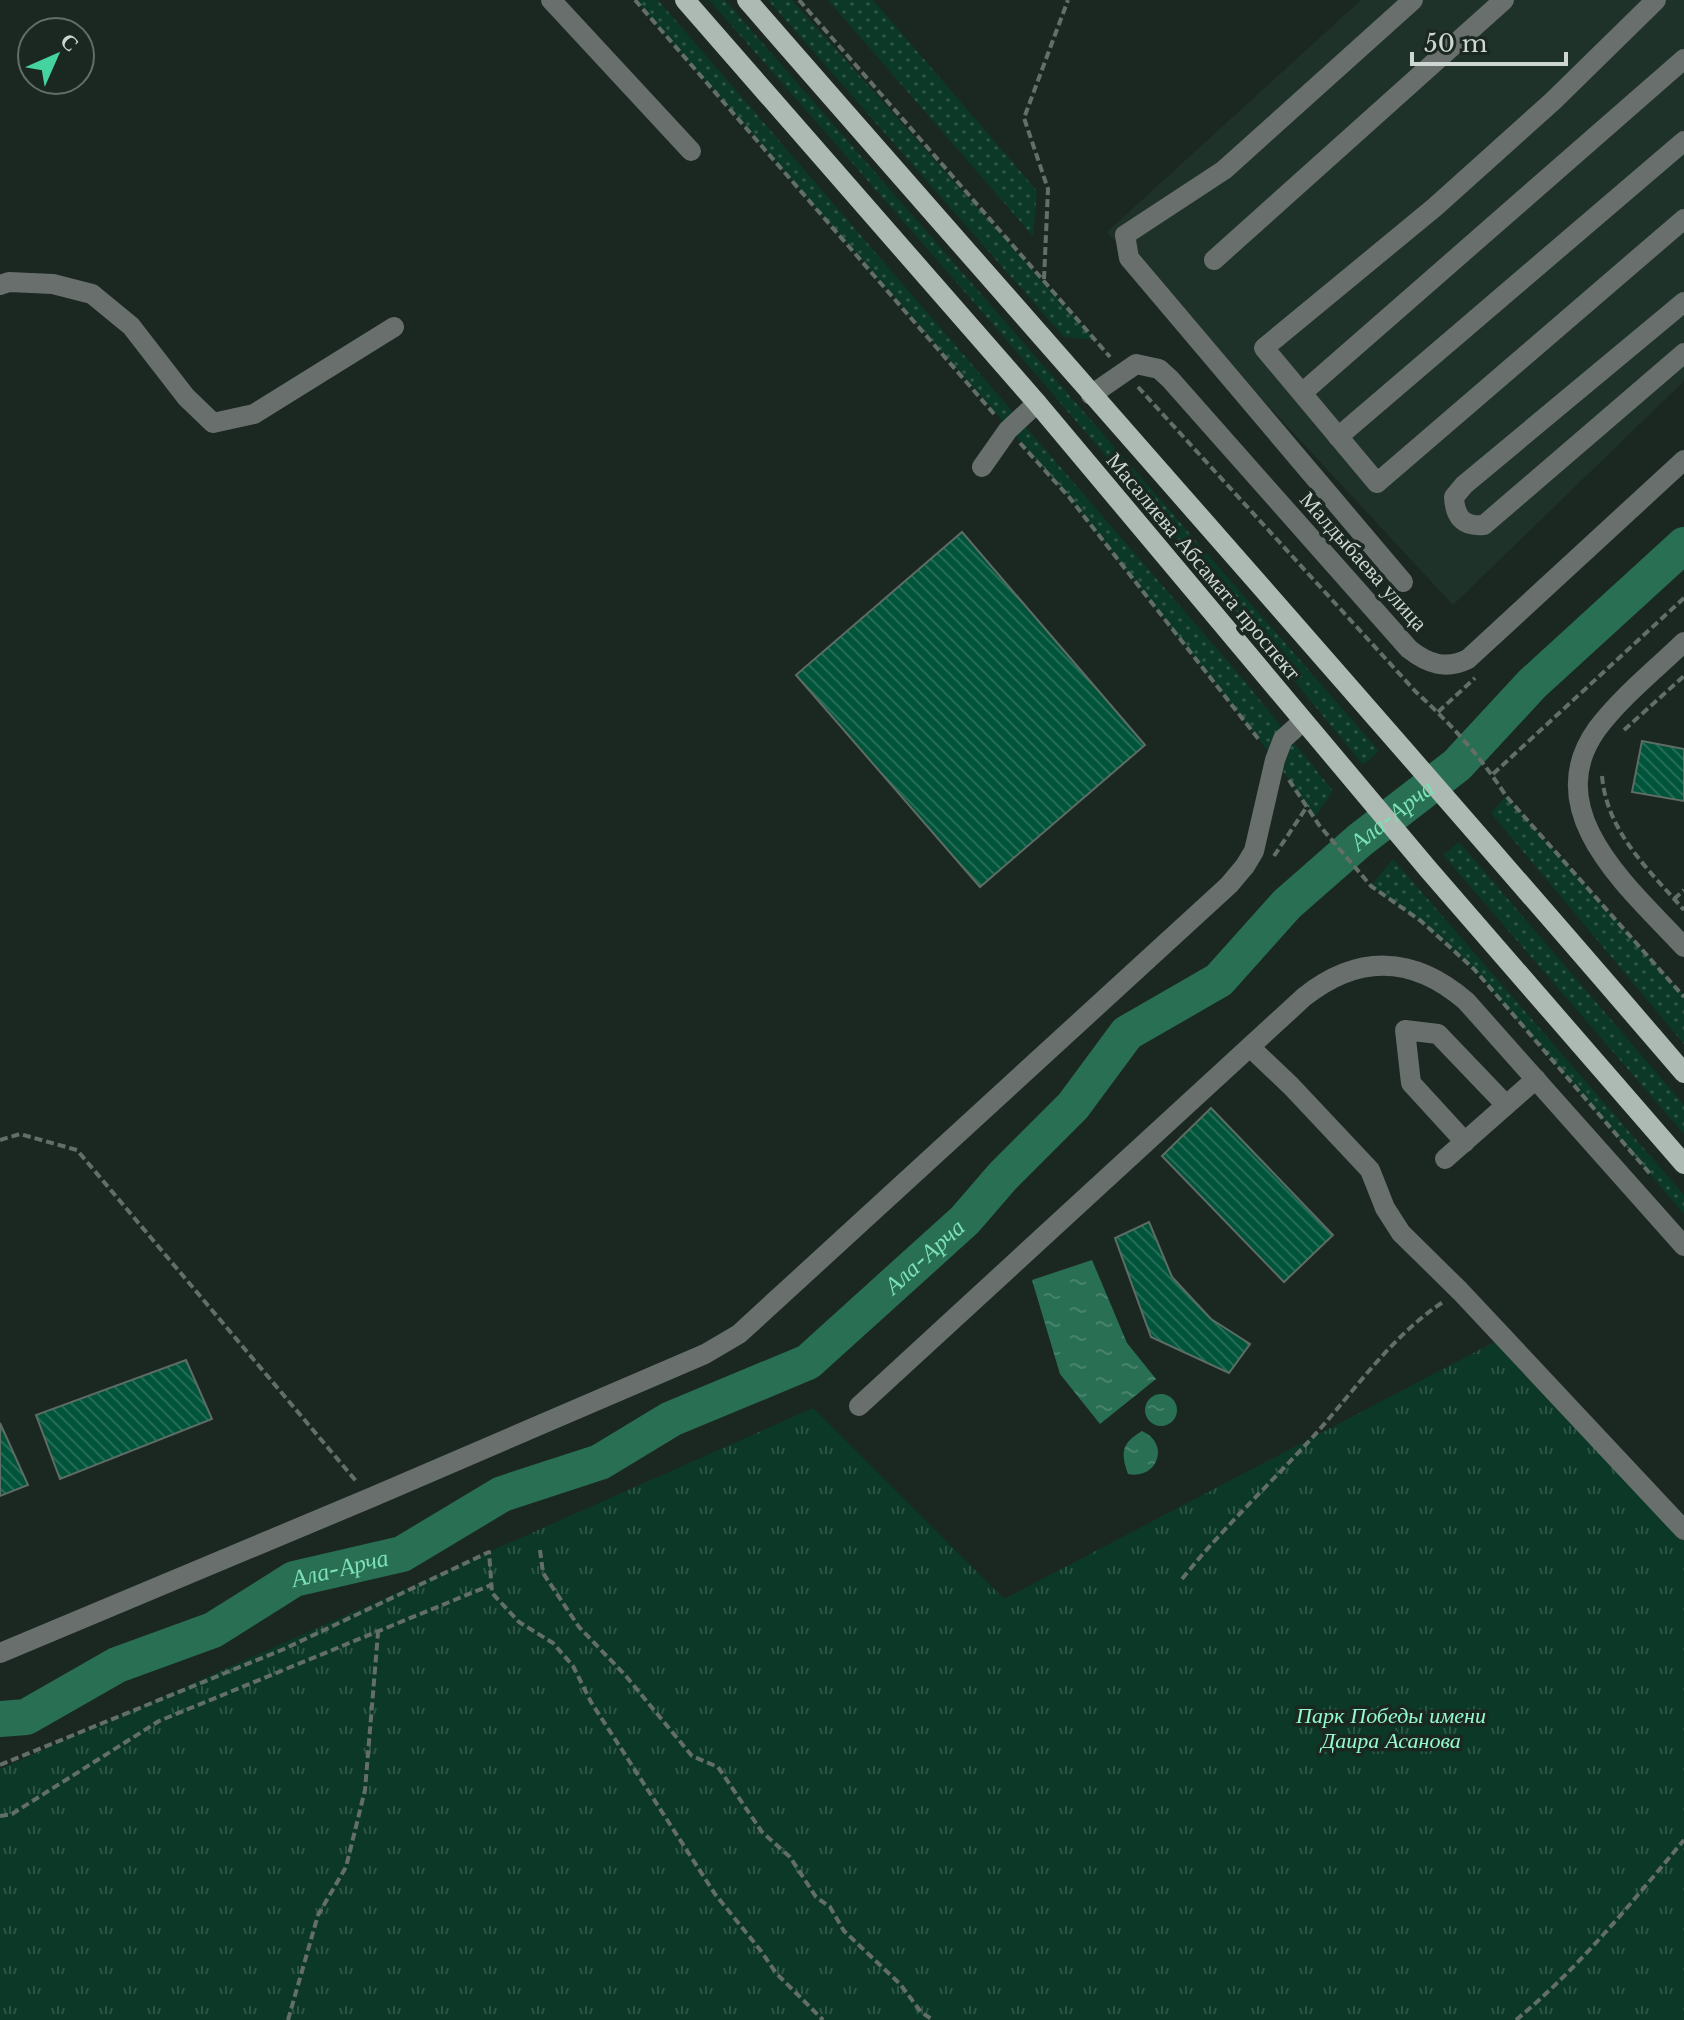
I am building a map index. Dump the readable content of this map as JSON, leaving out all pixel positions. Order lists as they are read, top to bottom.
{
  "streets": {
    "main road": ["Масалиева Абсамата проспект"],
    "street": ["Малдыбаева улица"]
  },
  "water": ["Ала-Арча"],
  "parks": ["Парк Победы имени Даира Асанова"],
  "scale_bar": "50 m",
  "north": "top right"
}
